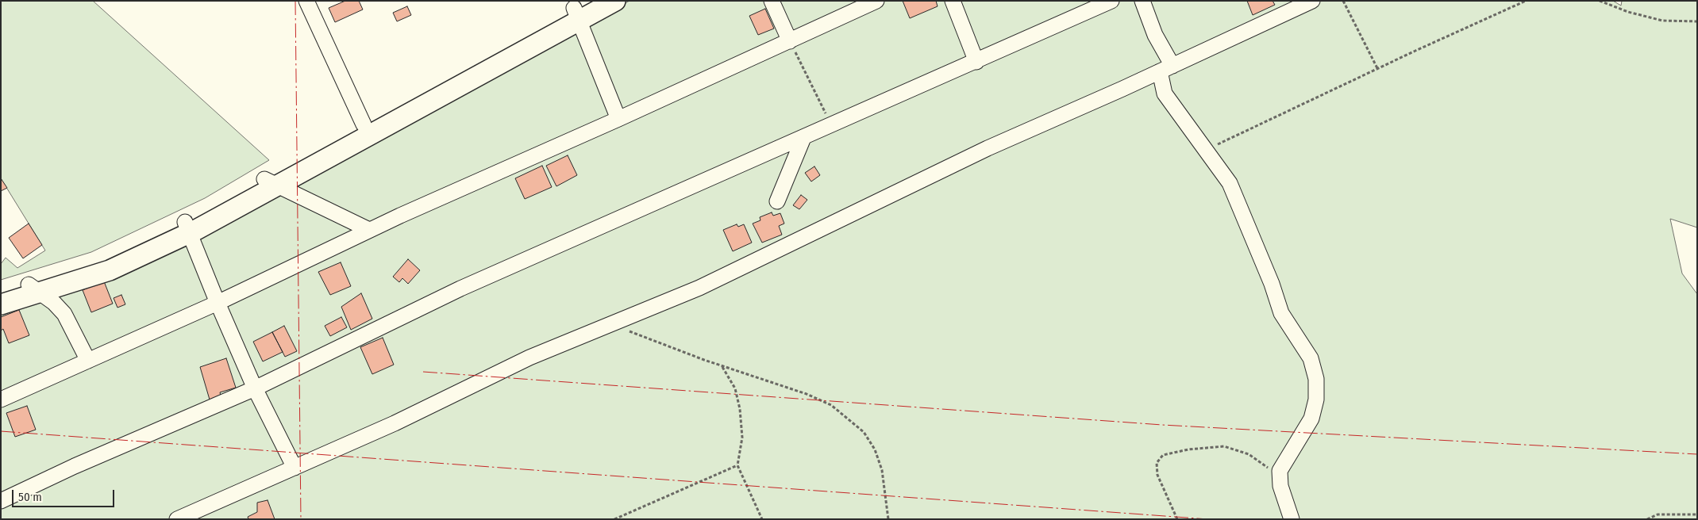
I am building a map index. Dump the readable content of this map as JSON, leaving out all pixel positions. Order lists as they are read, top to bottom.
{
  "scale_bar": "50 m"
}
